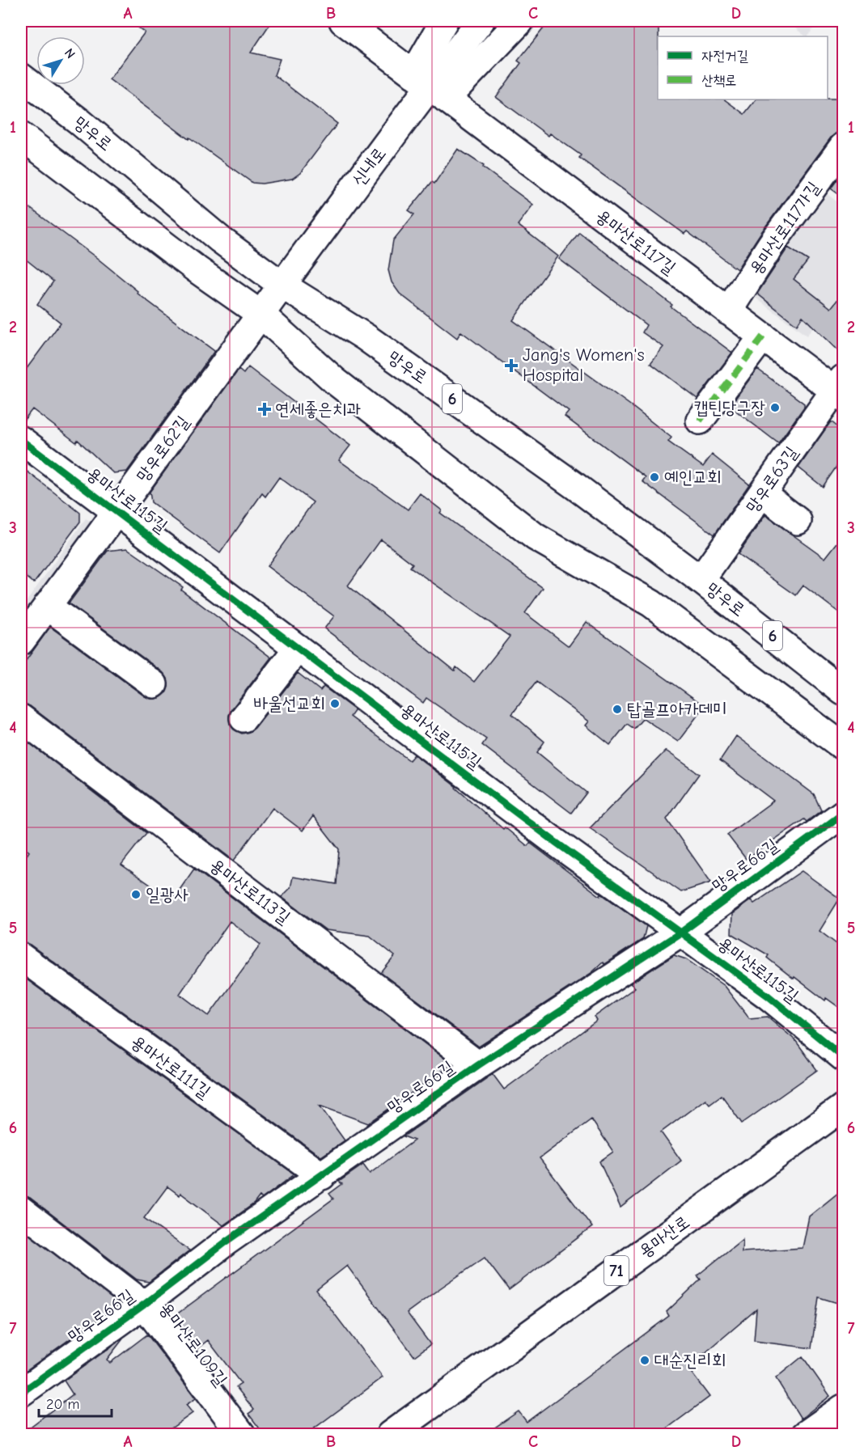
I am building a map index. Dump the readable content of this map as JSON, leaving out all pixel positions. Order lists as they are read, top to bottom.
{
  "streets": {
    "street": [
      "망우로",
      "신내로",
      "용마산로117가길",
      "용마산로117길",
      "6",
      "망우로62길",
      "망우로63길",
      "용마산로115길",
      "망우로66길",
      "용마산로113길",
      "용마산로111길",
      "용마산로",
      "71",
      "용마산로109길"
    ]
  },
  "crossings": [
    ["망우로", "신내로"],
    ["망우로", "망우로63길"],
    ["신내로", "용마산로117길"],
    ["신내로", "망우로62길"],
    ["용마산로117가길", "용마산로117길"],
    ["용마산로117길", "망우로63길"],
    ["망우로62길", "용마산로115길"],
    ["용마산로115길", "망우로66길"],
    ["망우로66길", "용마산로113길"],
    ["망우로66길", "용마산로111길"],
    ["망우로66길", "용마산로109길"]
  ],
  "places": {
    "health": ["Jang's Women's Hospital", "연세좋은치과"],
    "other": [
      "캡틴당구장",
      "예인교회",
      "바울선교회",
      "탑골프아카데미",
      "일광사",
      "대순진리회"
    ]
  },
  "legend": ["자전거길", "산책로"],
  "scale_bar": "20 m",
  "north": "top right",
  "grid": {
    "columns": [
      "A",
      "B",
      "C",
      "D"
    ],
    "rows": [
      "1",
      "2",
      "3",
      "4",
      "5",
      "6",
      "7"
    ]
  }
}
